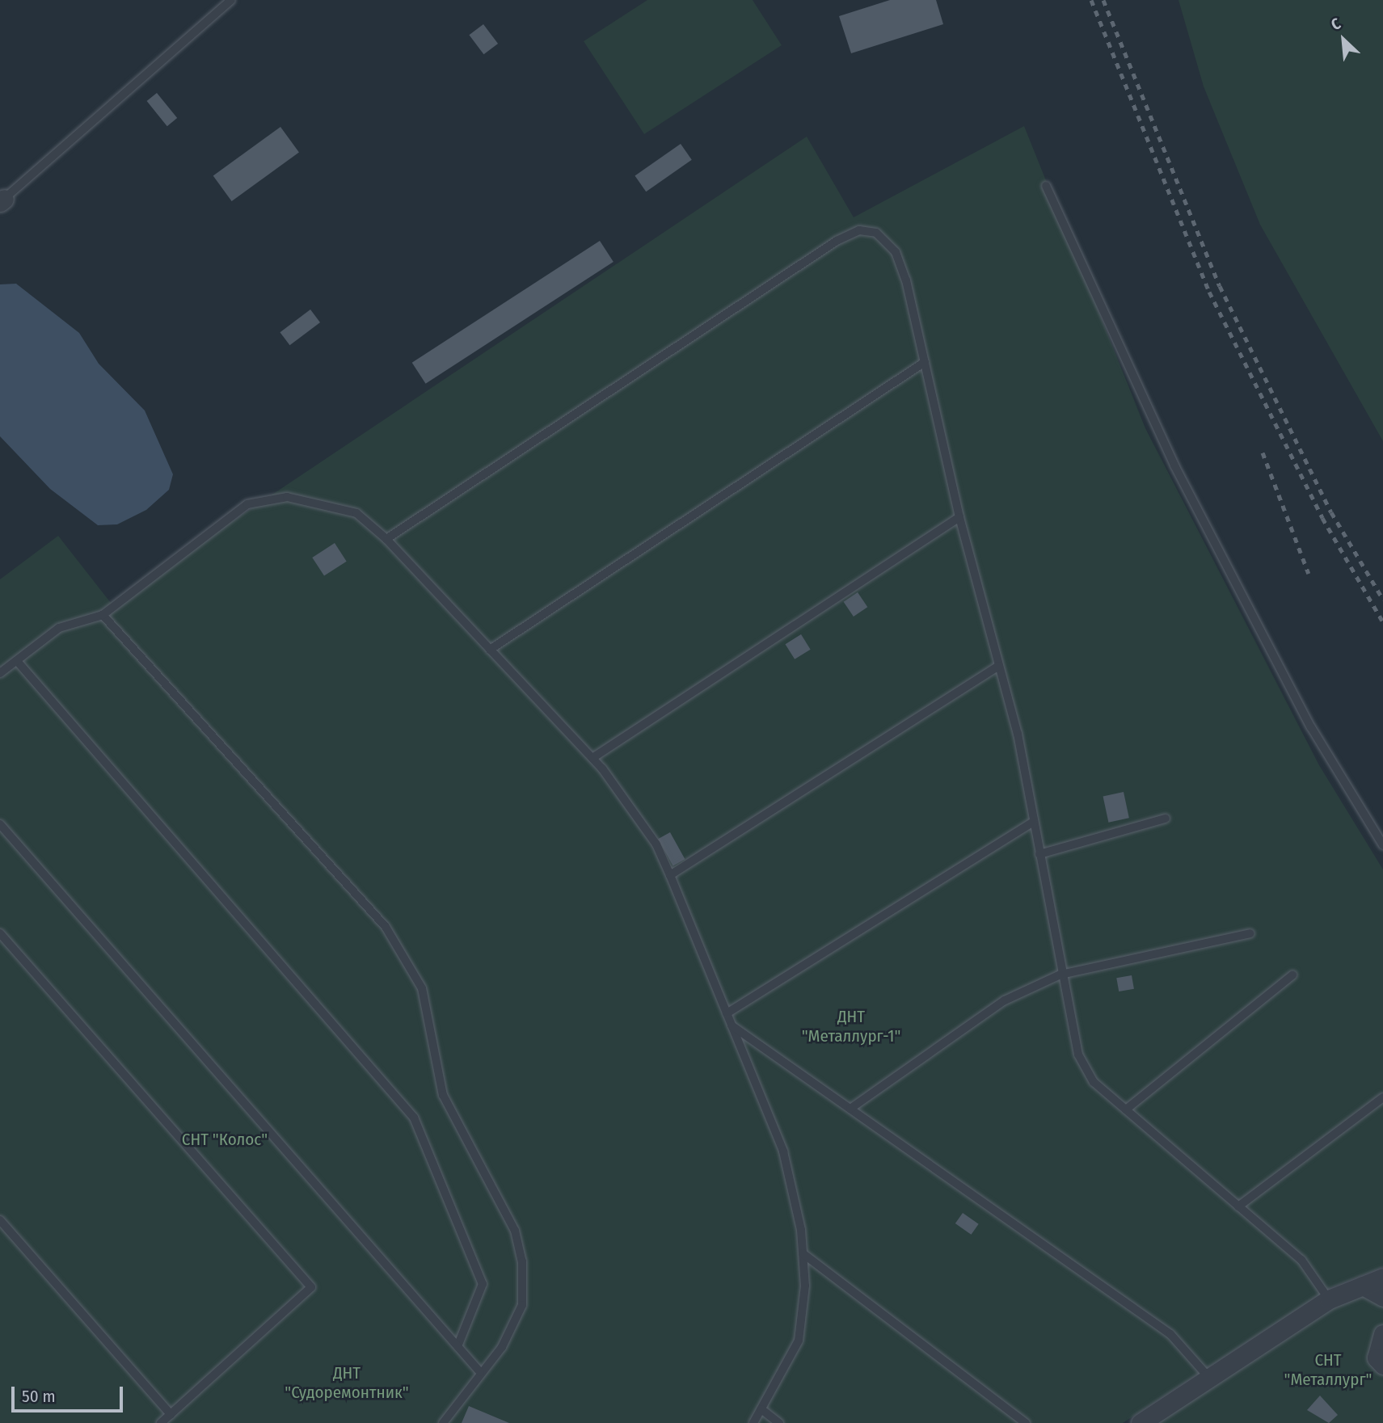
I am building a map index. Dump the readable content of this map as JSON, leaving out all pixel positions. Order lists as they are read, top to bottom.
{
  "parks": [
    "ДНТ \"Металлург-1\"",
    "СНТ \"Колос\"",
    "СНТ \"Металлург\"",
    "ДНТ \"Судоремонтник\""
  ],
  "scale_bar": "50 m",
  "north": "top left"
}
